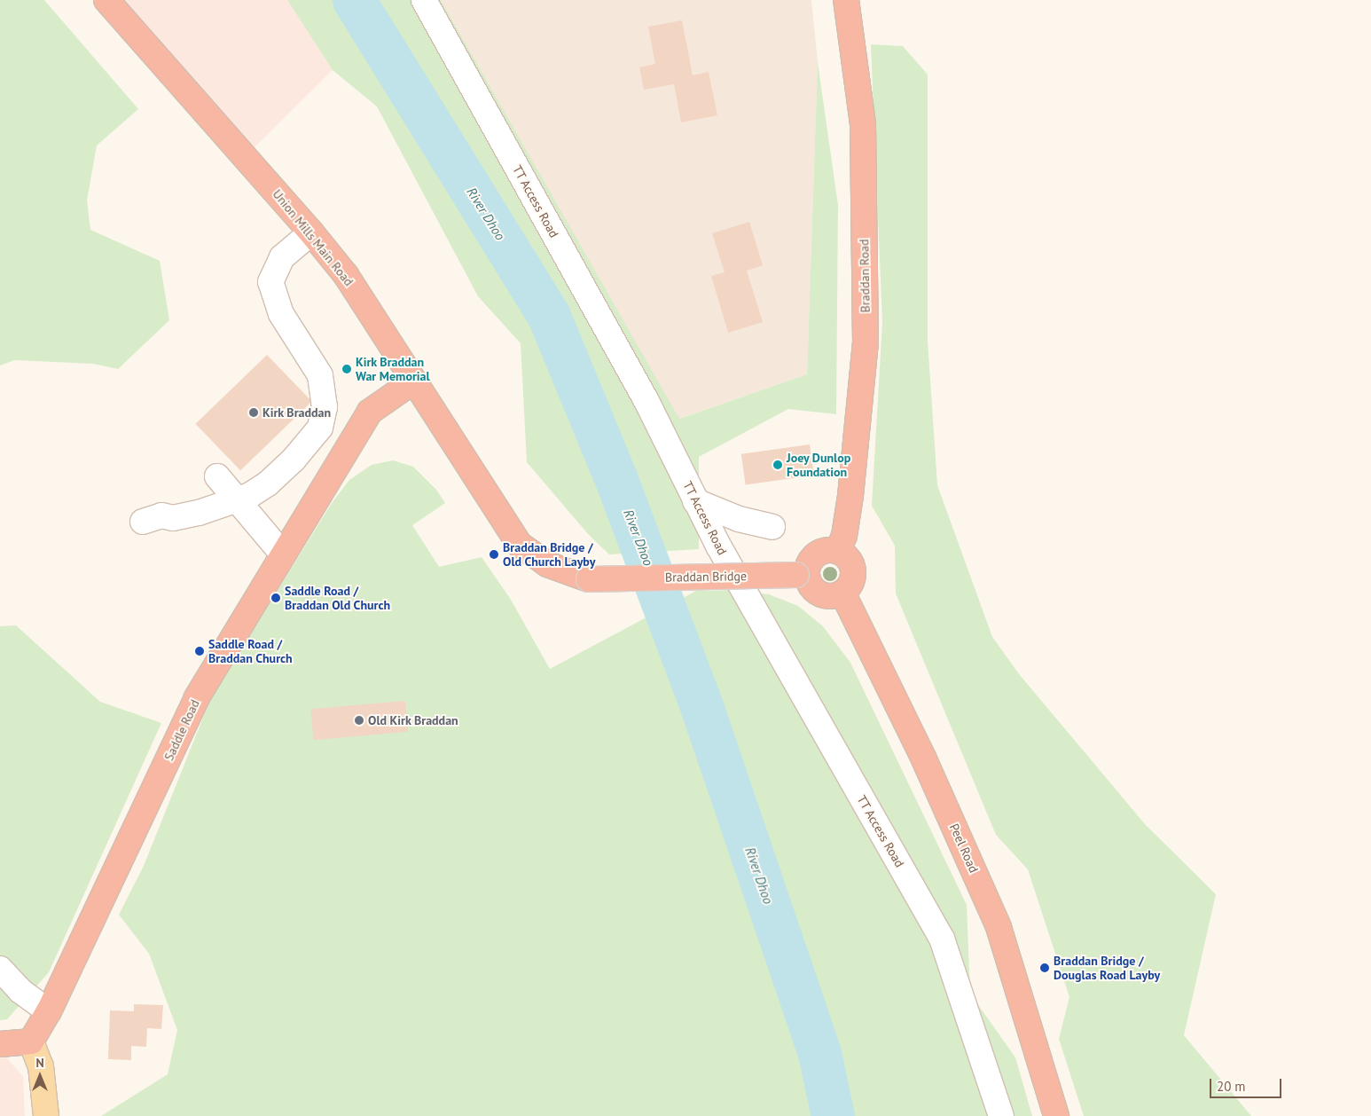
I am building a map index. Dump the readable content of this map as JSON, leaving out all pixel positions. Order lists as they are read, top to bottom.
{
  "streets": {
    "highway": [
      "Union Mills Main Road",
      "Braddan Road",
      "Braddan Bridge",
      "Saddle Road",
      "Peel Road"
    ],
    "lane": ["TT Access Road"]
  },
  "crossings": [
    ["Union Mills Main Road", "Braddan Bridge"],
    ["Union Mills Main Road", "Saddle Road"],
    ["Braddan Road", "Braddan Bridge"],
    ["Braddan Road", "Peel Road"],
    ["Braddan Bridge", "Peel Road"]
  ],
  "water": ["River Dhoo"],
  "places": [
    "Kirk Braddan War Memorial",
    "Kirk Braddan",
    "Joey Dunlop Foundation",
    "Braddan Bridge / Old Church Layby",
    "Saddle Road / Braddan Old Church",
    "Saddle Road / Braddan Church",
    "Old Kirk Braddan",
    "Braddan Bridge / Douglas Road Layby"
  ],
  "scale_bar": "20 m",
  "north": "top"
}
